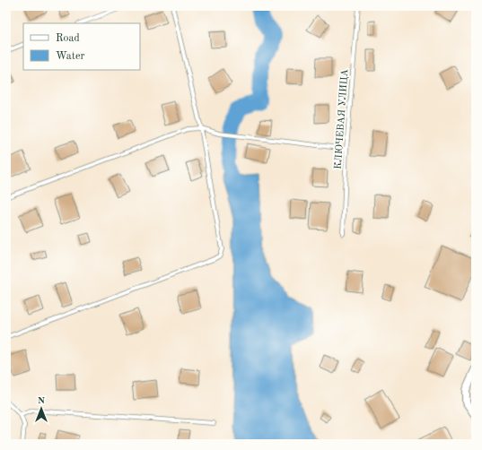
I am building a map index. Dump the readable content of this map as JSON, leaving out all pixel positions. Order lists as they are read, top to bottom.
{
  "streets": {
    "lane": ["КЛЮЧЕВАЯ УЛИЦА"]
  },
  "legend": ["Road", "Water"],
  "north": "top"
}
